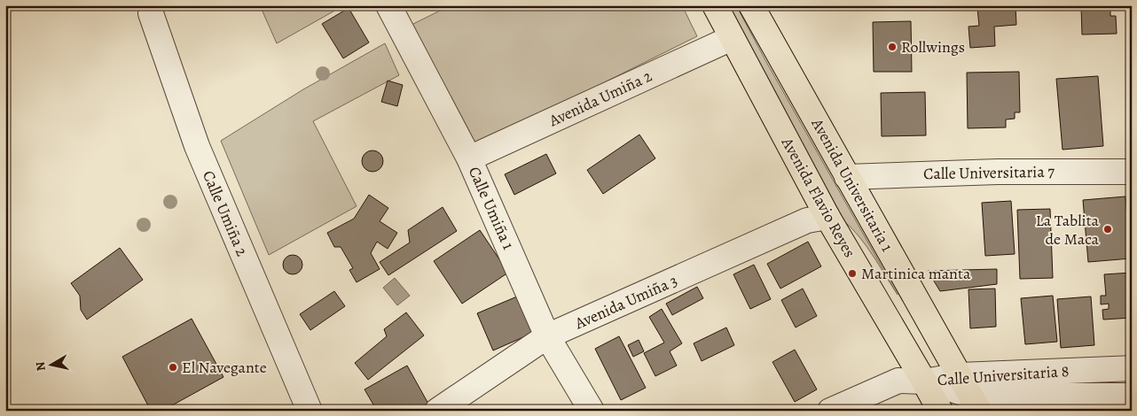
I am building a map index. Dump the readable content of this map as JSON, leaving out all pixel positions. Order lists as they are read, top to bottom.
{
  "streets": {
    "main road": ["Avenida Universitaria 1", "Avenida Flavio Reyes"],
    "street": [
      "Avenida Umiña 2",
      "Calle Universitaria 7",
      "Calle Umiña 1",
      "Calle Umiña 2",
      "Avenida Umiña 3",
      "Calle Universitaria 8"
    ]
  },
  "crossings": [
    ["Avenida Umiña 2", "Avenida Flavio Reyes"],
    ["Avenida Umiña 2", "Calle Umiña 1"],
    ["Calle Universitaria 7", "Avenida Universitaria 1"],
    ["Avenida Universitaria 1", "Calle Universitaria 8"],
    ["Avenida Flavio Reyes", "Avenida Umiña 3"],
    ["Avenida Flavio Reyes", "Calle Universitaria 8"],
    ["Calle Umiña 1", "Avenida Umiña 3"]
  ],
  "places": [
    "Rollwings",
    "La Tablita de Maca",
    "Martinica manta",
    "El Navegante"
  ],
  "north": "left"
}
